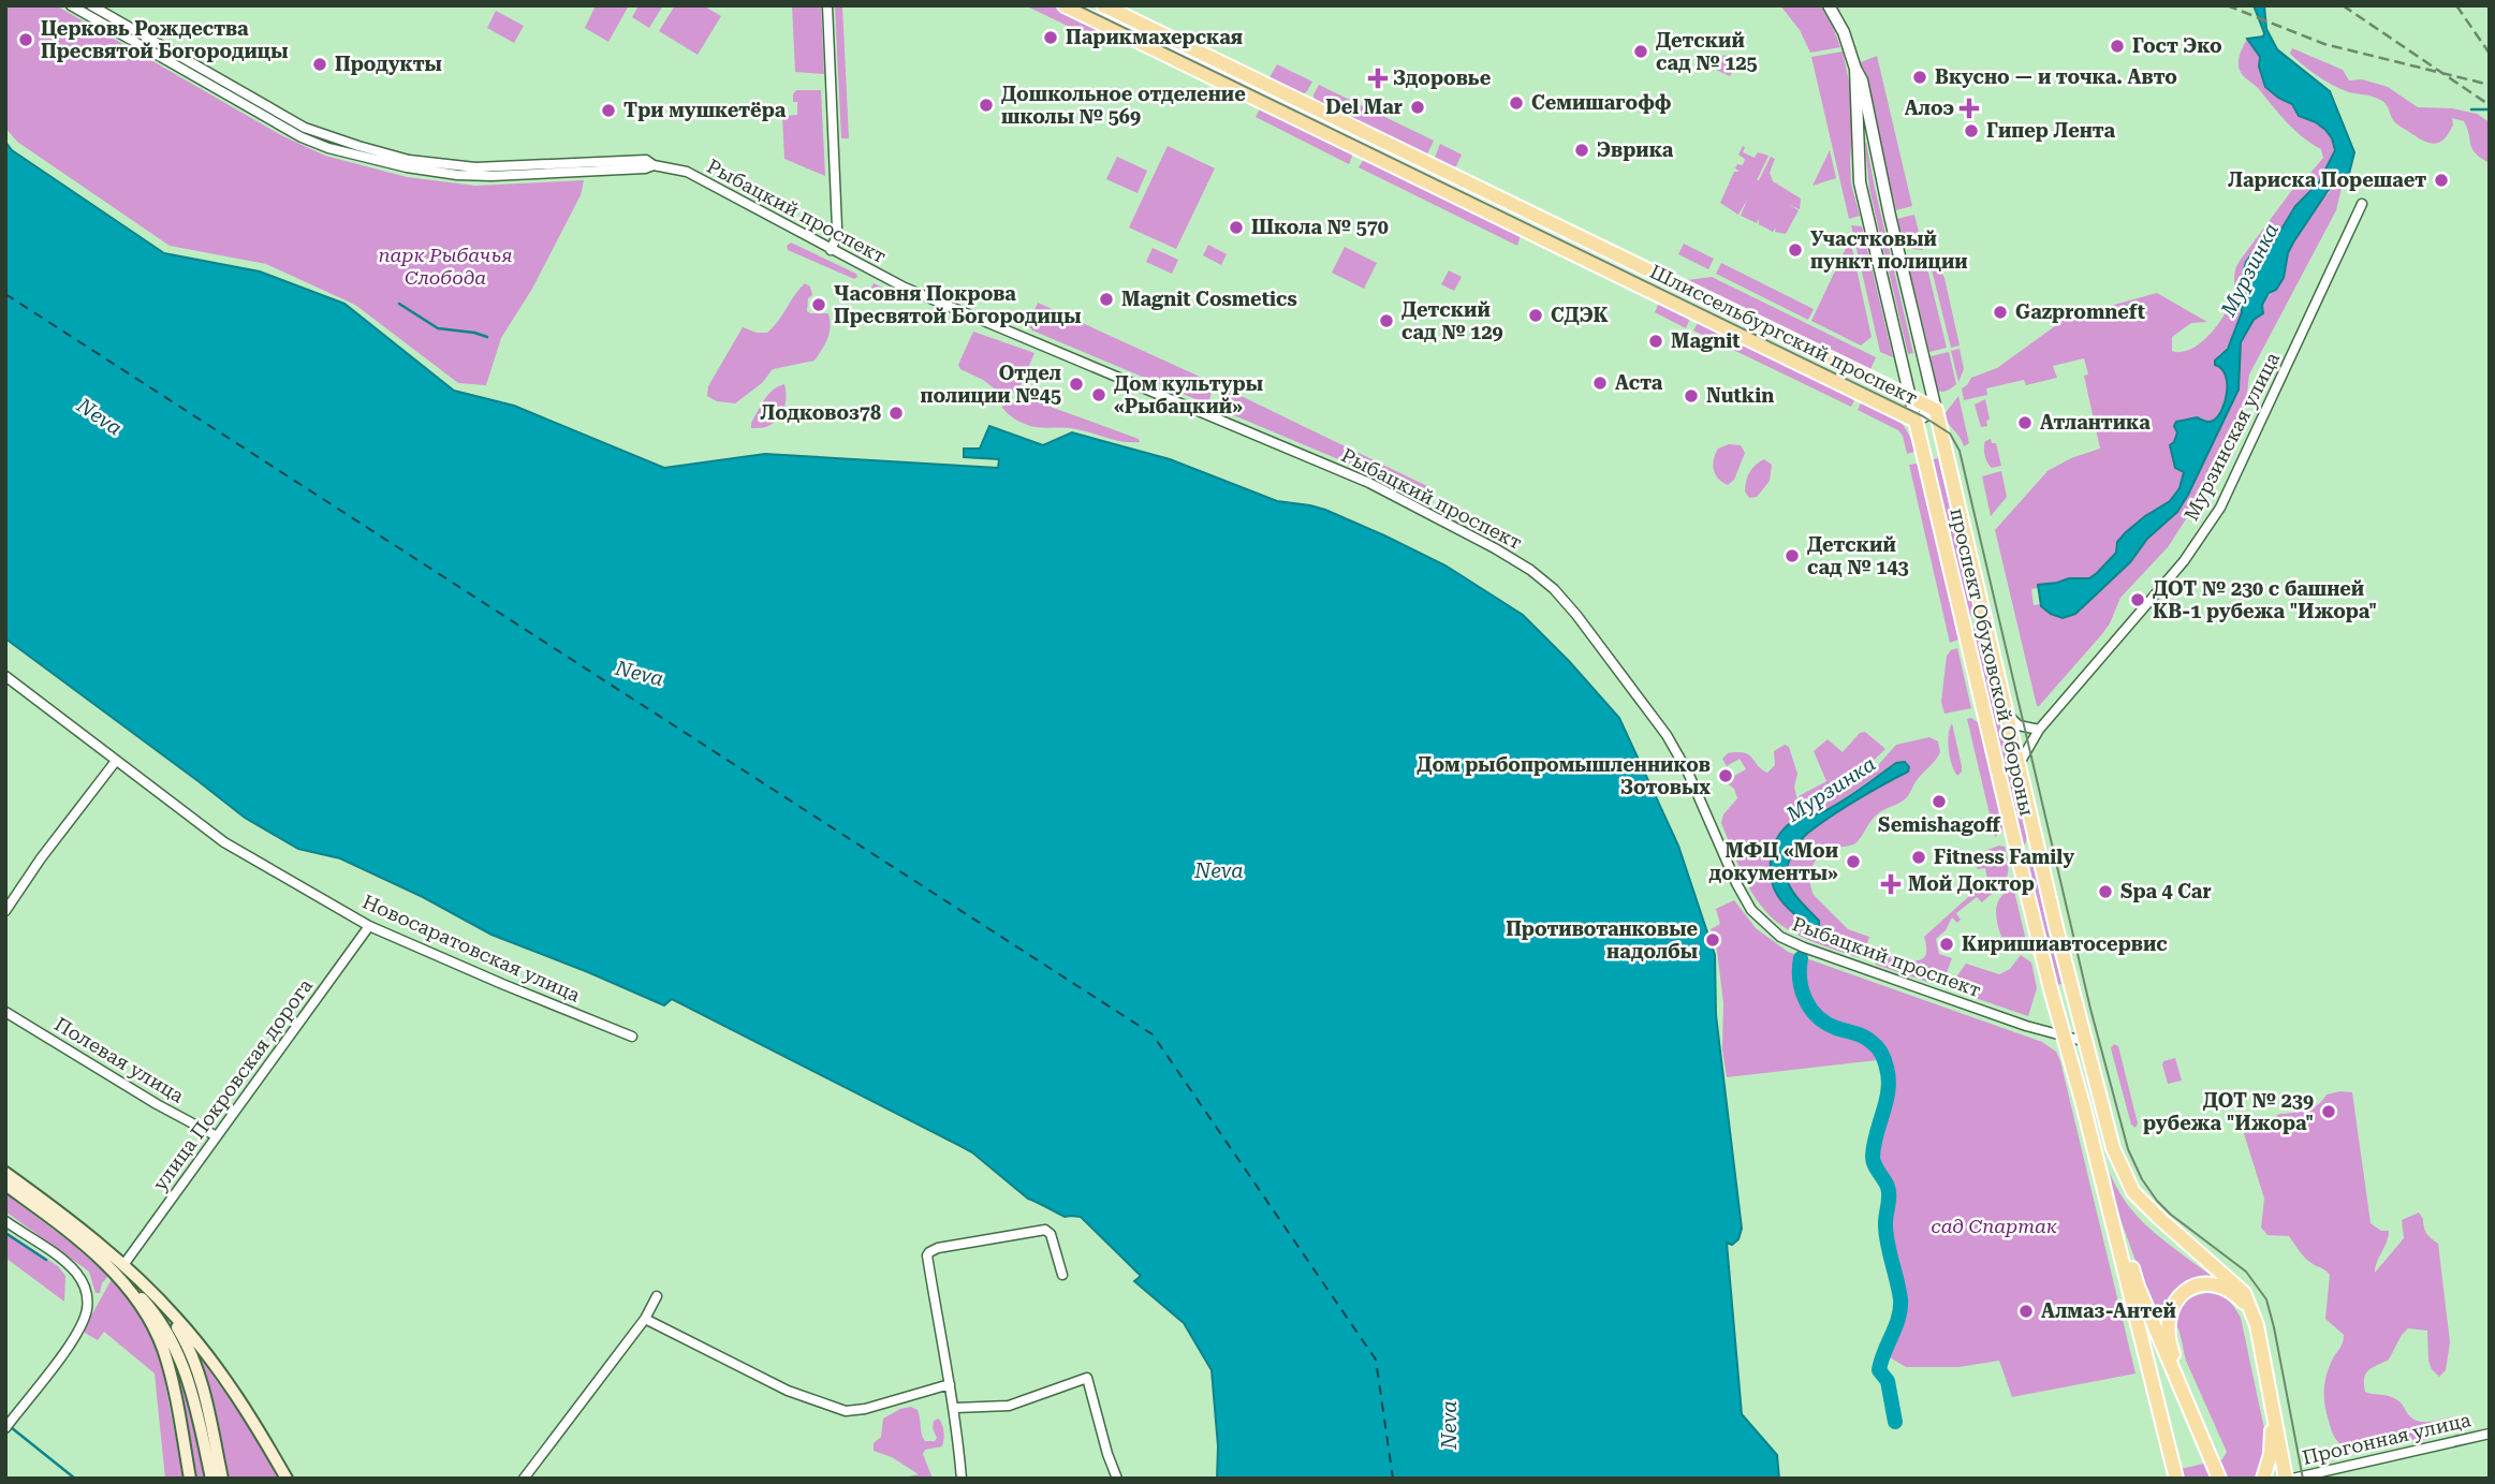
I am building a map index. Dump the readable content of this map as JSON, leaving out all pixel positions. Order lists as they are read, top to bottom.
{
  "streets": {
    "main road": ["Шлиссельбургский проспект", "проспект Обуховской Обороны"],
    "street": [
      "Рыбацкий проспект",
      "Мурзинская улица",
      "Новосаратовская улица",
      "Полевая улица",
      "улица Покровская дорога",
      "Прогонная улица"
    ]
  },
  "crossings": [
    ["Рыбацкий проспект", "проспект Обуховской Обороны"],
    ["Шлиссельбургский проспект", "проспект Обуховской Обороны"],
    ["Мурзинская улица", "проспект Обуховской Обороны"],
    ["Новосаратовская улица", "улица Покровская дорога"],
    ["Полевая улица", "улица Покровская дорога"]
  ],
  "water": ["Мурзинка", "Neva"],
  "parks": ["парк Рыбачья Слобода", "сад Спартак"],
  "places": {
    "other": [
      "Парикмахерская",
      "Церковь Рождества Пресвятой Богородицы",
      "Гост Эко",
      "Детский сад № 125",
      "Продукты",
      "Вкусно — и точка. Авто",
      "Семишагофф",
      "Дошкольное отделение школы № 569",
      "Del Mar",
      "Три мушкетёра",
      "Гипер Лента",
      "Эврика",
      "Лариска Порешает",
      "Школа № 570",
      "Участковый пункт полиции",
      "Magnit Cosmetics",
      "Часовня Покрова Пресвятой Богородицы",
      "Gazpromneft",
      "СДЭК",
      "Детский сад № 129",
      "Magnit",
      "Аста",
      "Отдел полиции №45",
      "Дом культуры «Рыбацкий»",
      "Nutkin",
      "Лодковоз78",
      "Атлантика",
      "Детский сад № 143",
      "ДОТ № 230 с башней КВ-1 рубежа \"Ижора\"",
      "Дом рыбопромышленников Зотовых",
      "Semishagoff",
      "Fitness Family",
      "МФЦ «Мои документы»",
      "Spa 4 Car",
      "Противотанковые надолбы",
      "Киришиавтосервис",
      "ДОТ № 239 рубежа \"Ижора\"",
      "Алмаз-Антей"
    ],
    "health": ["Здоровье", "Алоэ", "Мой Доктор"]
  }
}
